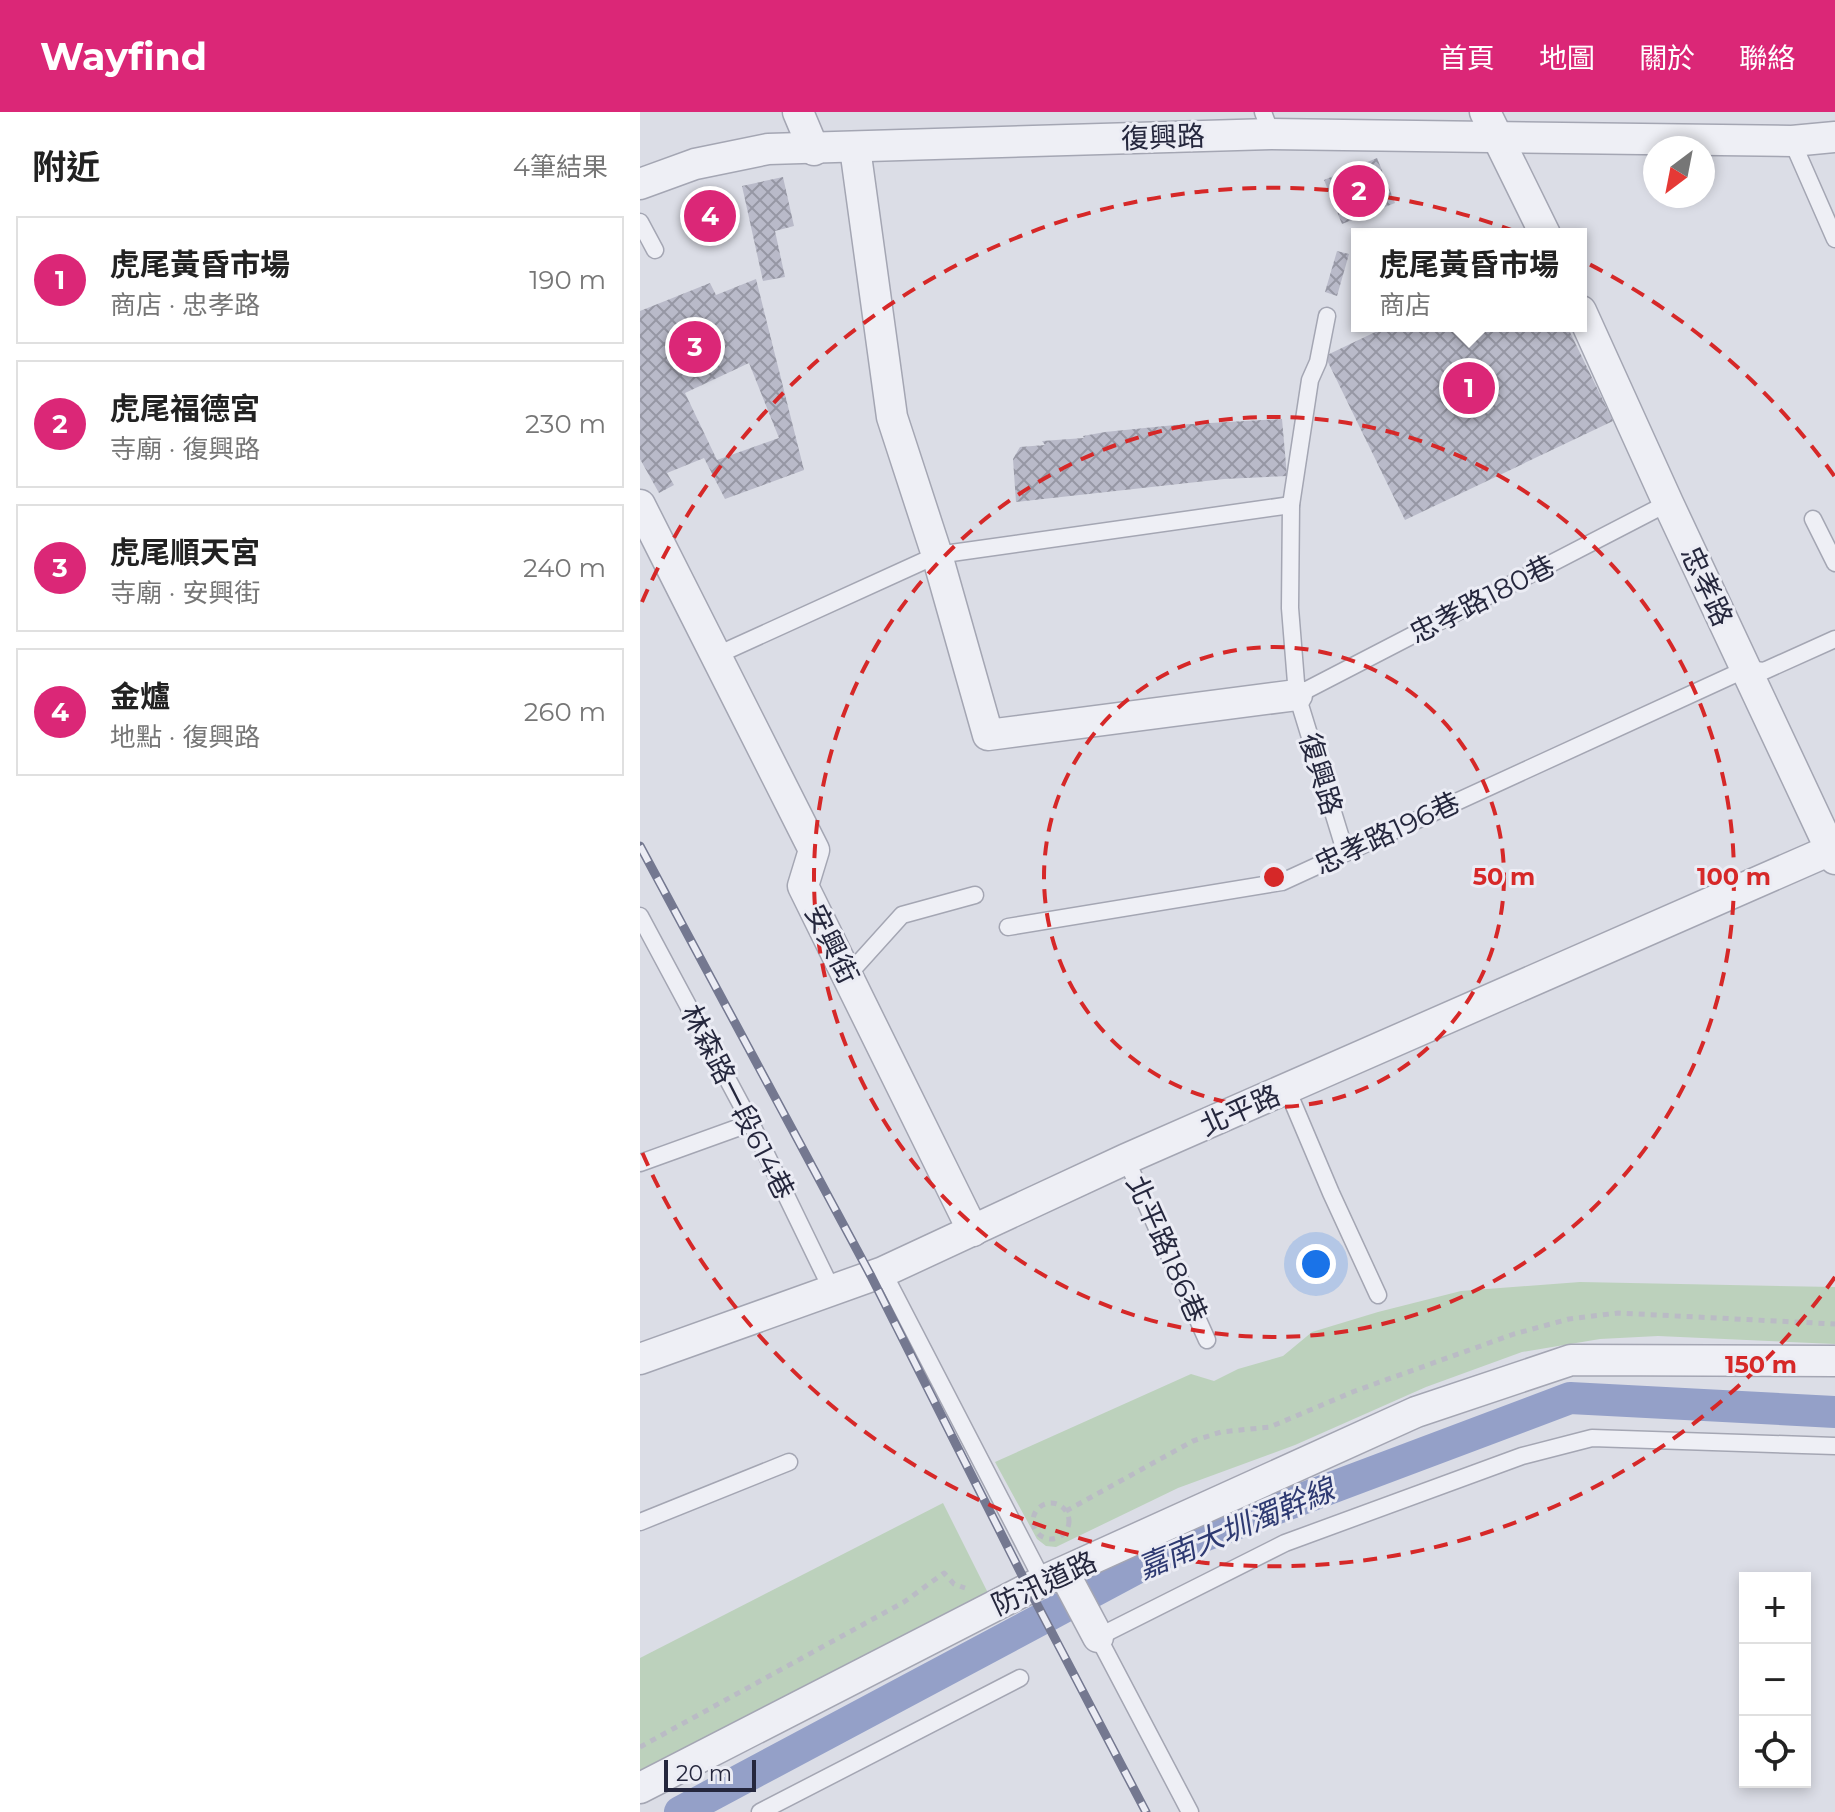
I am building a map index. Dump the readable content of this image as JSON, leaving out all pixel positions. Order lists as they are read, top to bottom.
{
  "streets": {
    "street": [
      "復興路",
      "忠孝路",
      "安興街",
      "北平路",
      "防汛道路"
    ],
    "lane": [
      "忠孝路180巷",
      "忠孝路196巷",
      "林森路一段614巷",
      "北平路186巷"
    ]
  },
  "crossings": [
    ["復興路", "忠孝路180巷"],
    ["復興路", "忠孝路196巷"],
    ["忠孝路", "忠孝路180巷"],
    ["忠孝路", "忠孝路196巷"],
    ["忠孝路", "北平路"],
    ["安興街", "北平路"],
    ["林森路一段614巷", "北平路"],
    ["北平路", "北平路186巷"]
  ],
  "water": ["嘉南大圳濁幹線"],
  "scale_bar": "20 m",
  "north": "bottom left",
  "page": {
    "header": "Wayfind",
    "nav": [
      "首頁",
      "地圖",
      "關於",
      "聯絡"
    ],
    "heading": ["附近", "4筆結果"],
    "pins": [
      "2",
      "4",
      "3",
      "1"
    ],
    "list": [
      {
        "mark": "1",
        "name": "虎尾黃昏市場",
        "note": "商店 · 忠孝路",
        "value": "190 m"
      },
      {
        "mark": "2",
        "name": "虎尾福德宮",
        "note": "寺廟 · 復興路",
        "value": "230 m"
      },
      {
        "mark": "3",
        "name": "虎尾順天宮",
        "note": "寺廟 · 安興街",
        "value": "240 m"
      },
      {
        "mark": "4",
        "name": "金爐",
        "note": "地點 · 復興路",
        "value": "260 m"
      }
    ],
    "popup": ["虎尾黃昏市場", "商店"],
    "map_buttons": ["+", "−"],
    "scale": "20 m"
  },
  "rings": ["50 m", "100 m", "150 m"]
}
